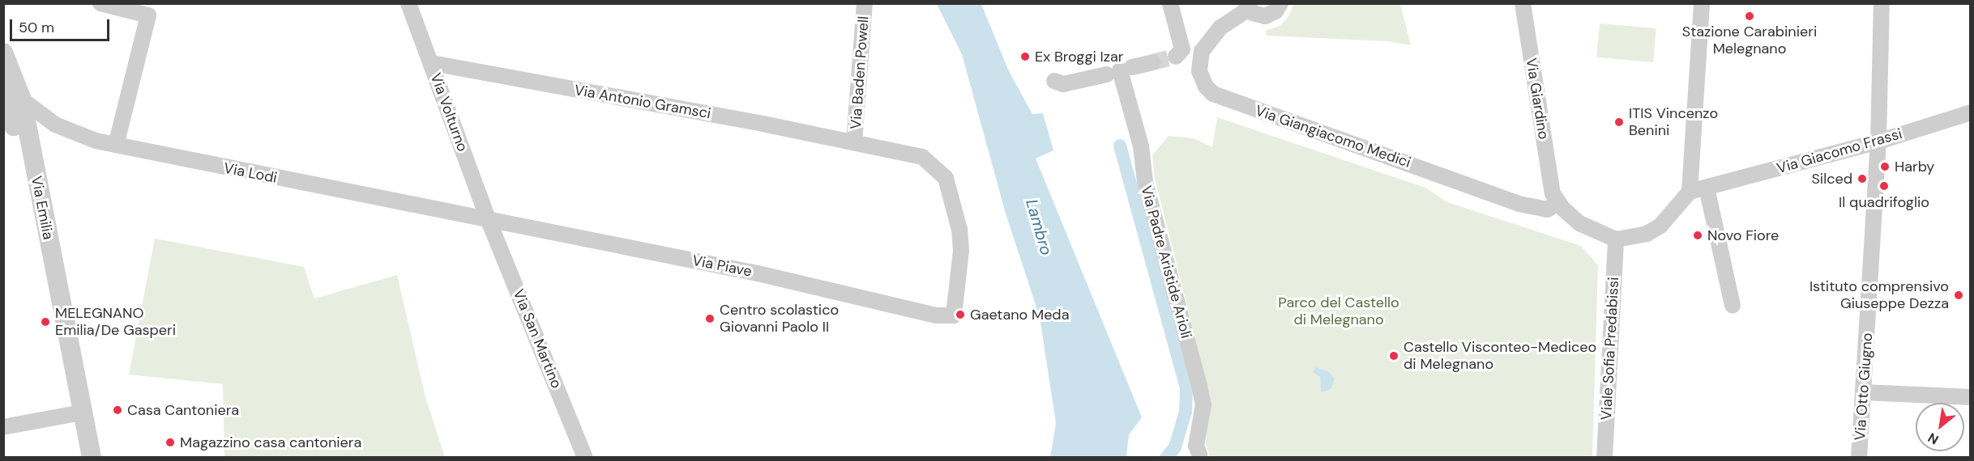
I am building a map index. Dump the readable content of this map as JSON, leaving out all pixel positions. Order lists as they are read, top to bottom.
{
  "streets": {
    "street": [
      "Via Baden Powell",
      "Via Giardino",
      "Via Antonio Gramsci",
      "Via Volturno",
      "Via Giangiacomo Medici",
      "Via Giacomo Frassi",
      "Via Lodi",
      "Via Emilia",
      "Via Padre Aristide Arioli",
      "Via Piave",
      "Via San Martino",
      "Viale Sofia Predabissi",
      "Via Otto Giugno"
    ]
  },
  "crossings": [
    ["Via Baden Powell", "Via Antonio Gramsci"],
    ["Via Giardino", "Via Giangiacomo Medici"],
    ["Via Antonio Gramsci", "Via Volturno"],
    ["Via Antonio Gramsci", "Via Piave"],
    ["Via Volturno", "Via Lodi"],
    ["Via Volturno", "Via Piave"],
    ["Via Volturno", "Via San Martino"],
    ["Via Giacomo Frassi", "Via Otto Giugno"],
    ["Via Lodi", "Via Emilia"],
    ["Via Lodi", "Via Piave"],
    ["Via Lodi", "Via San Martino"],
    ["Via Piave", "Via San Martino"]
  ],
  "water": ["Lambro"],
  "parks": ["Parco del Castello di Melegnano"],
  "places": [
    "Stazione Carabinieri Melegnano",
    "Ex Broggi Izar",
    "ITIS Vincenzo Benini",
    "Harby",
    "Silced",
    "Il quadrifoglio",
    "Novo Fiore",
    "Istituto comprensivo Giuseppe Dezza",
    "Gaetano Meda",
    "Centro scolastico Giovanni Paolo II",
    "MELEGNANO Emilia/De Gasperi",
    "Castello Visconteo-Mediceo di Melegnano",
    "Casa Cantoniera",
    "Magazzino casa cantoniera"
  ],
  "scale_bar": "50 m",
  "north": "bottom left"
}
